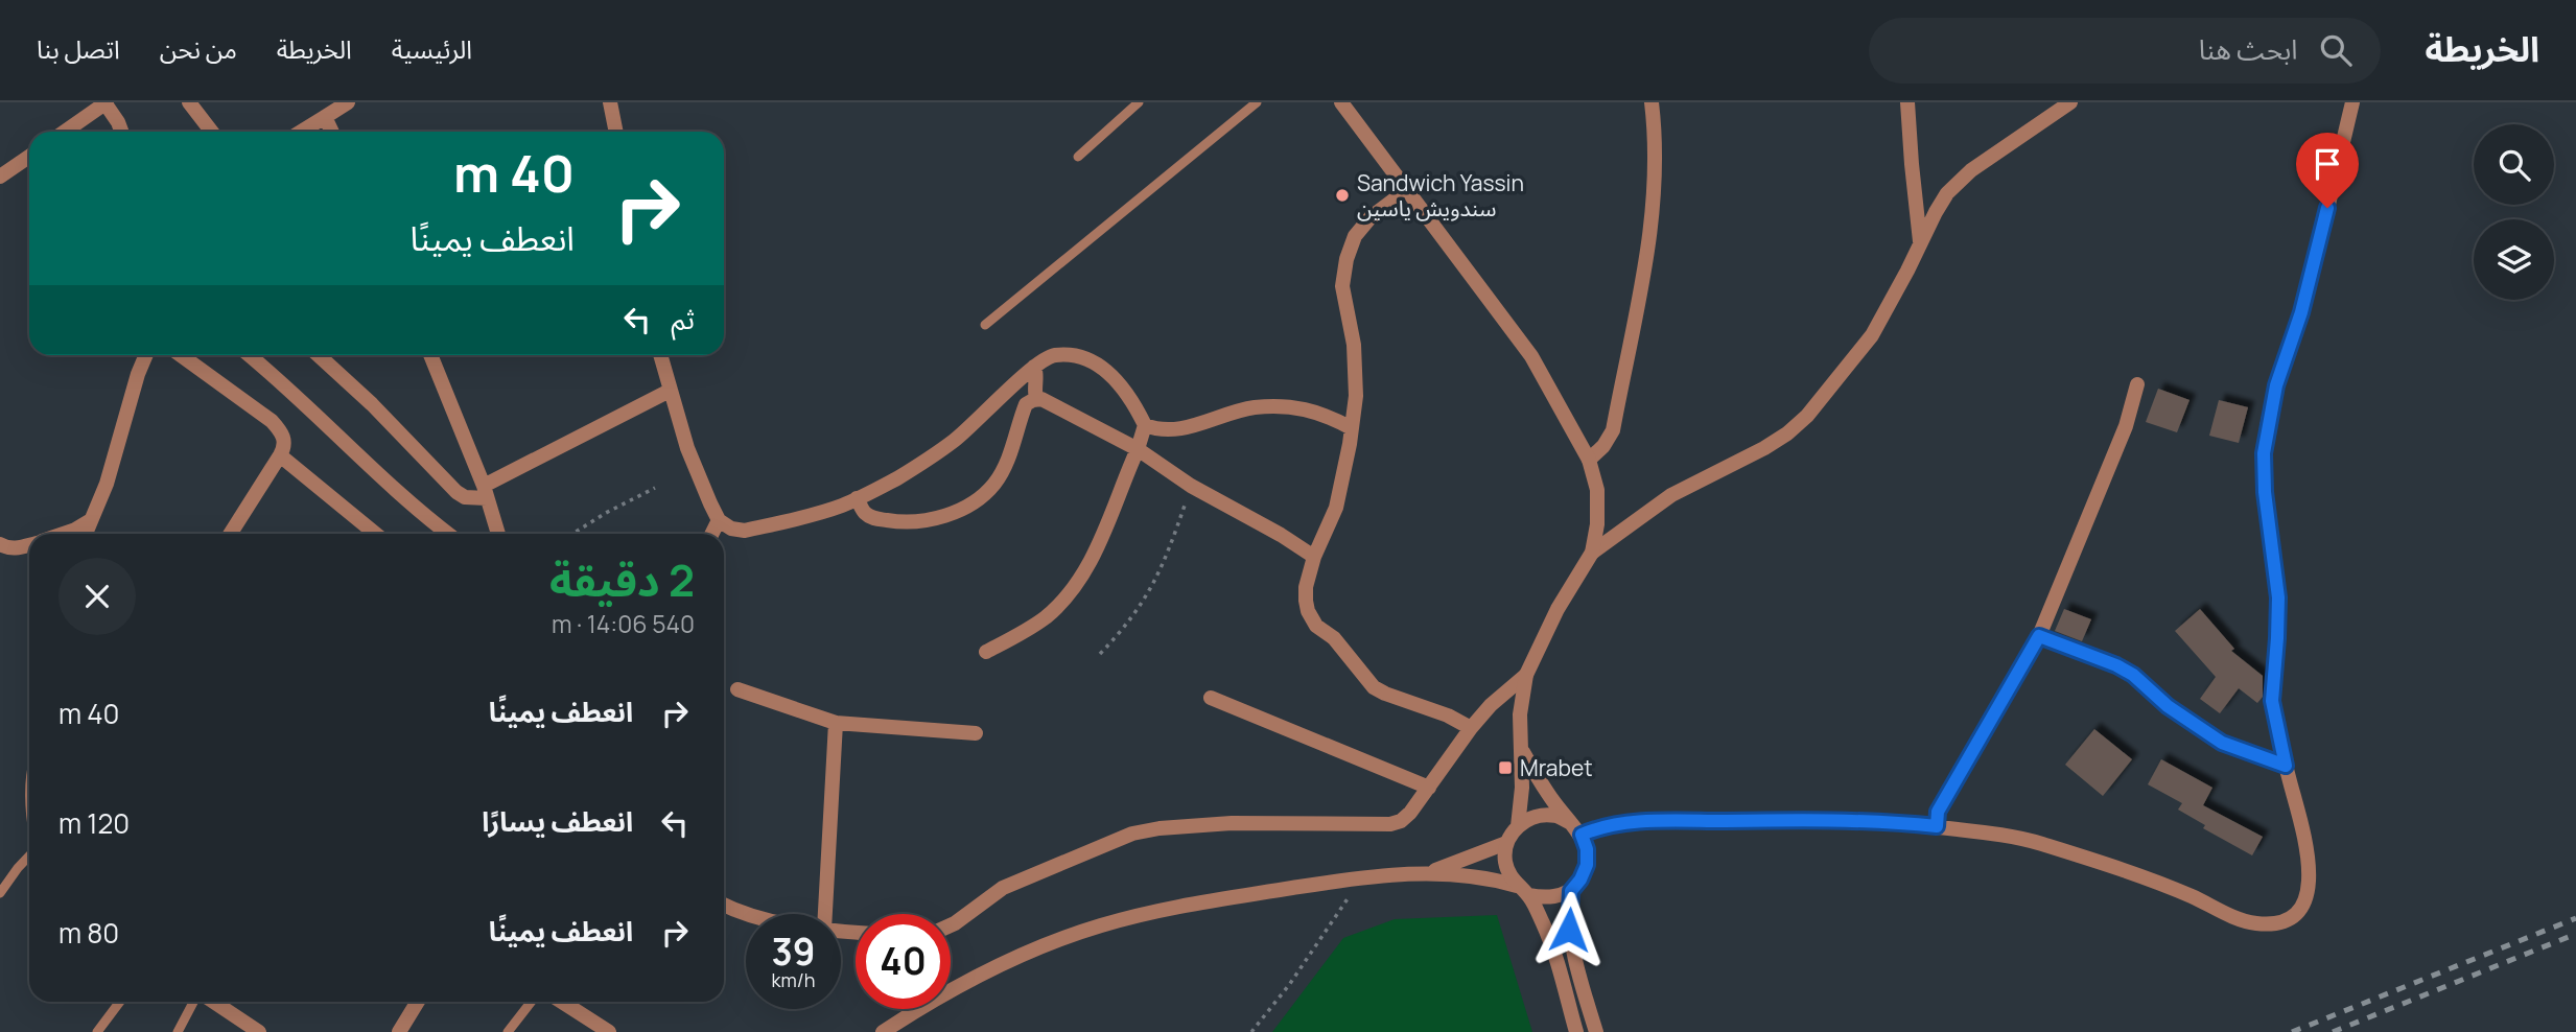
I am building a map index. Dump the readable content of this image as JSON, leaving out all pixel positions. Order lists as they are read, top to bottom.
{
  "places": {
    "other": ["Sandwich Yassin سندويش ياسين"],
    "transit": ["Mrabet"]
  },
  "page": {
    "header": "الخريطة",
    "search": "ابحث هنا",
    "nav": [
      "الرئيسية",
      "الخريطة",
      "من نحن",
      "اتصل بنا"
    ],
    "turn": ["40 m", "انعطف يمينًا"],
    "then": "ثم",
    "heading": ["2 دقيقة", "540 m · 14:06"],
    "list": [
      {
        "name": "انعطف يمينًا",
        "value": "40 m"
      },
      {
        "name": "انعطف يسارًا",
        "value": "120 m"
      },
      {
        "name": "انعطف يمينًا",
        "value": "80 m"
      }
    ],
    "speed": "39 km/h",
    "limit": "40"
  }
}
